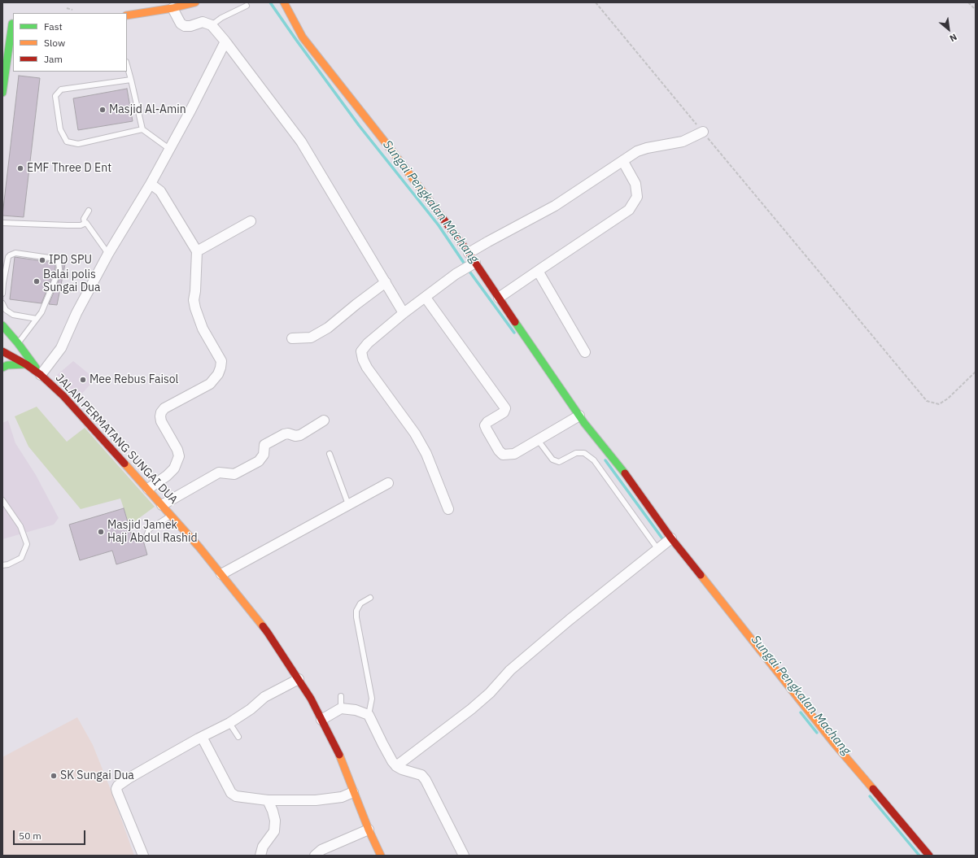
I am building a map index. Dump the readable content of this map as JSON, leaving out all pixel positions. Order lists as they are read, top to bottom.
{
  "streets": {
    "street": ["JALAN PERMATANG SUNGAI DUA"]
  },
  "water": ["Sungai Pengkalan Machang"],
  "places": [
    "Masjid Al-Amin",
    "EMF Three D Ent",
    "IPD SPU",
    "Balai polis Sungai Dua",
    "Mee Rebus Faisol",
    "Masjid Jamek Haji Abdul Rashid",
    "SK Sungai Dua"
  ],
  "legend": ["Fast", "Slow", "Jam"],
  "scale_bar": "50 m",
  "north": "bottom right"
}
